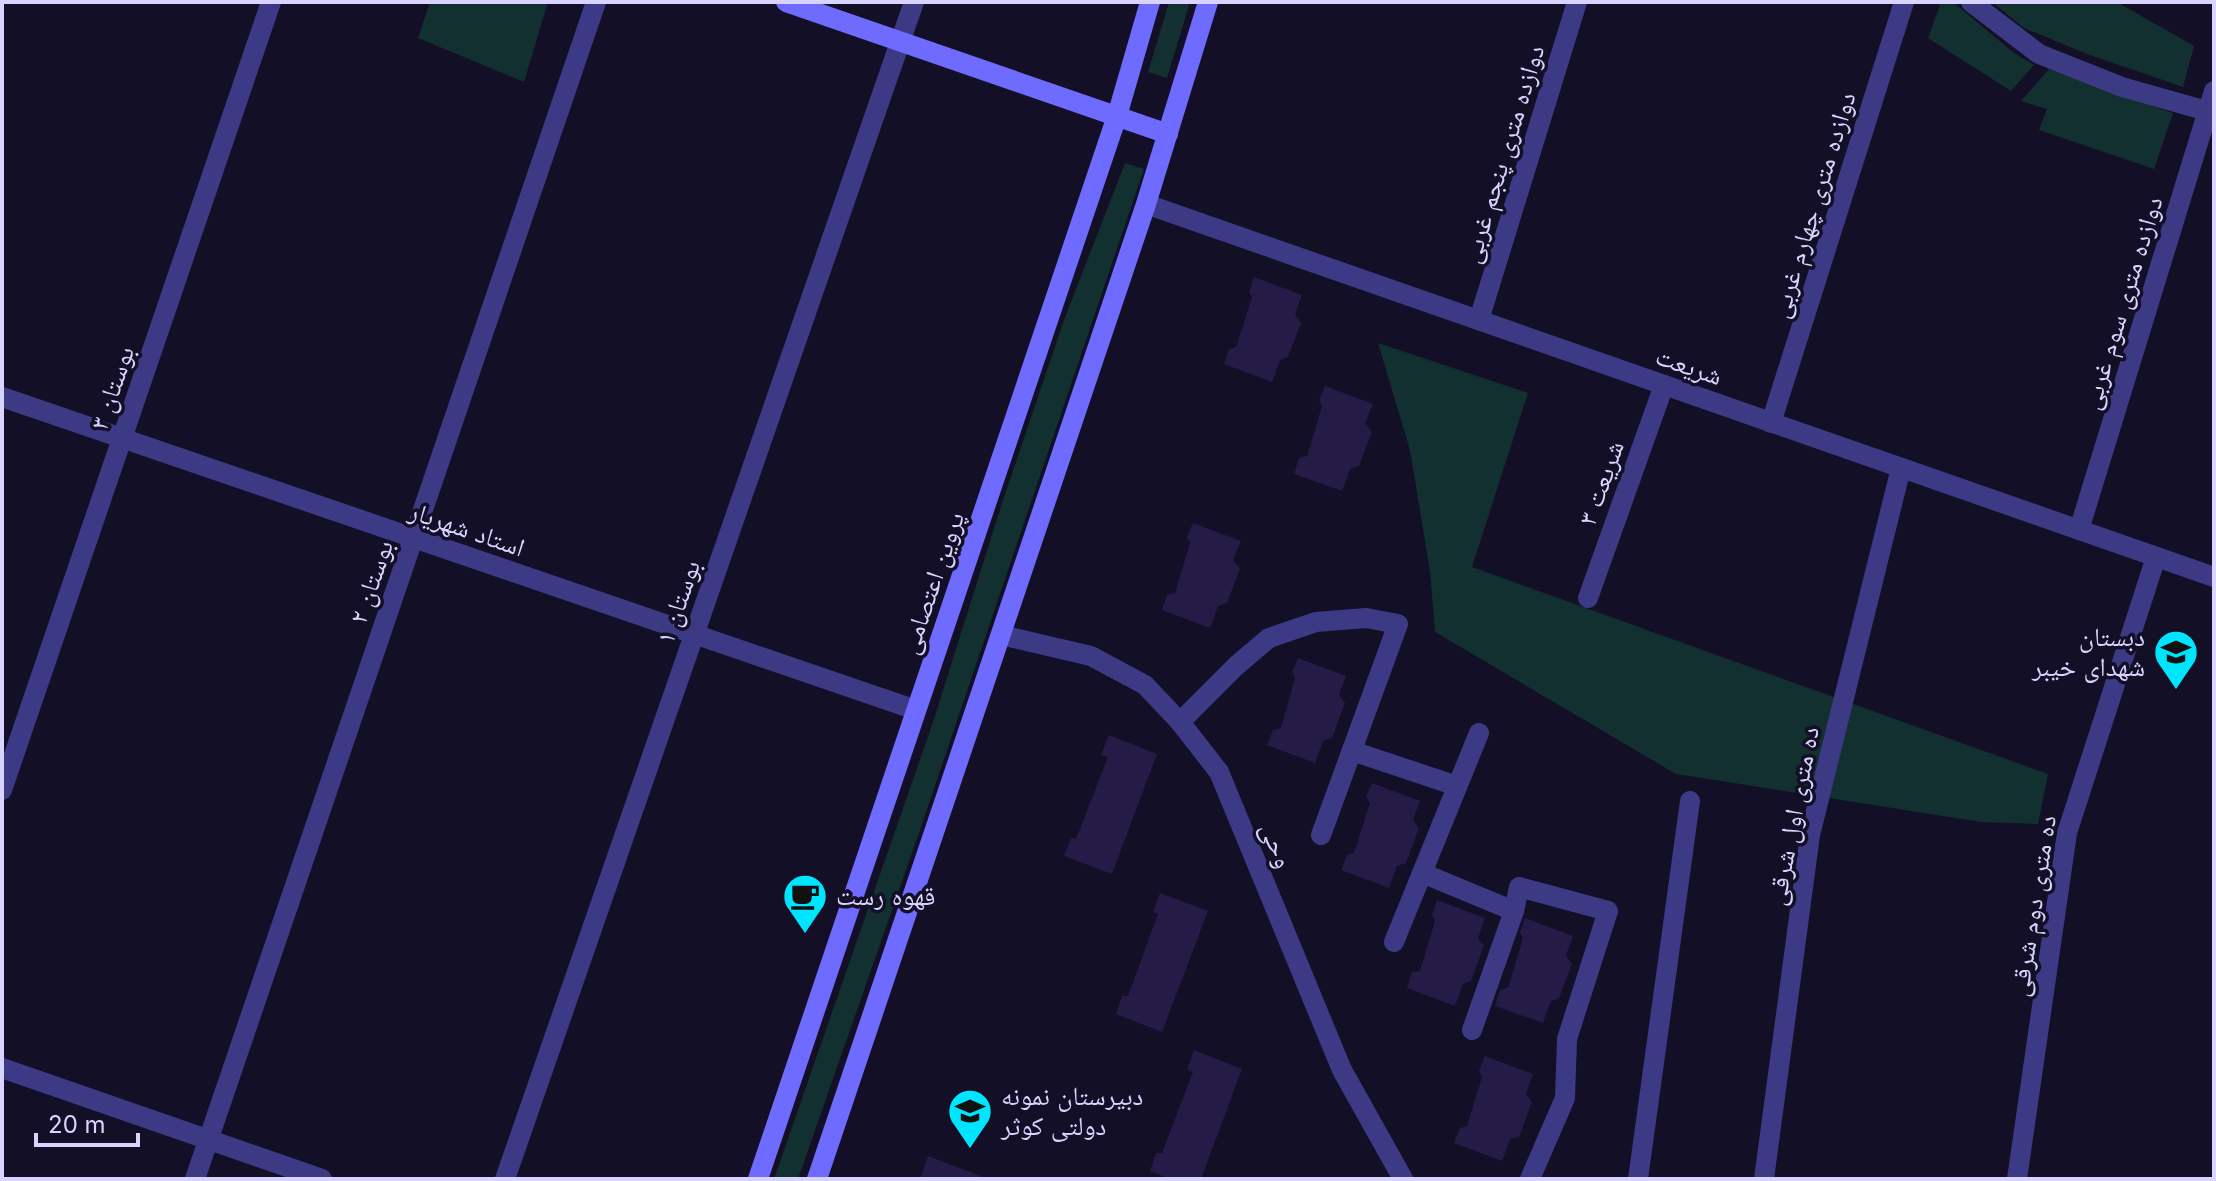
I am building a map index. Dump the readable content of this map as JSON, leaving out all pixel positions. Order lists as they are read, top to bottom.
{
  "streets": {
    "main road": ["پروین اعتصامی"],
    "street": [
      "دوازده متری پنجم غربی",
      "دوازده متری چهارم غربی",
      "دوازده متری سوم غربی",
      "شریعت",
      "بوستان ۳",
      "شریعت ۳",
      "استاد شهریار",
      "بوستان ۲",
      "بوستان ۱",
      "ده متری اول شرقی",
      "وحی",
      "ده متری دوم شرقی"
    ]
  },
  "crossings": [
    ["دوازده متری پنجم غربی", "شریعت"],
    ["دوازده متری چهارم غربی", "شریعت"],
    ["دوازده متری سوم غربی", "شریعت"],
    ["شریعت", "شریعت ۳"],
    ["شریعت", "ده متری اول شرقی"],
    ["شریعت", "ده متری دوم شرقی"],
    ["بوستان ۳", "استاد شهریار"],
    ["استاد شهریار", "بوستان ۲"],
    ["استاد شهریار", "پروین اعتصامی"],
    ["استاد شهریار", "بوستان ۱"]
  ],
  "places": {
    "school or university": ["دبستان شهدای خیبر", "دبیرستان نمونه دولتی کوثر"],
    "cafe": ["قهوه رست"]
  },
  "scale_bar": "20 m"
}
